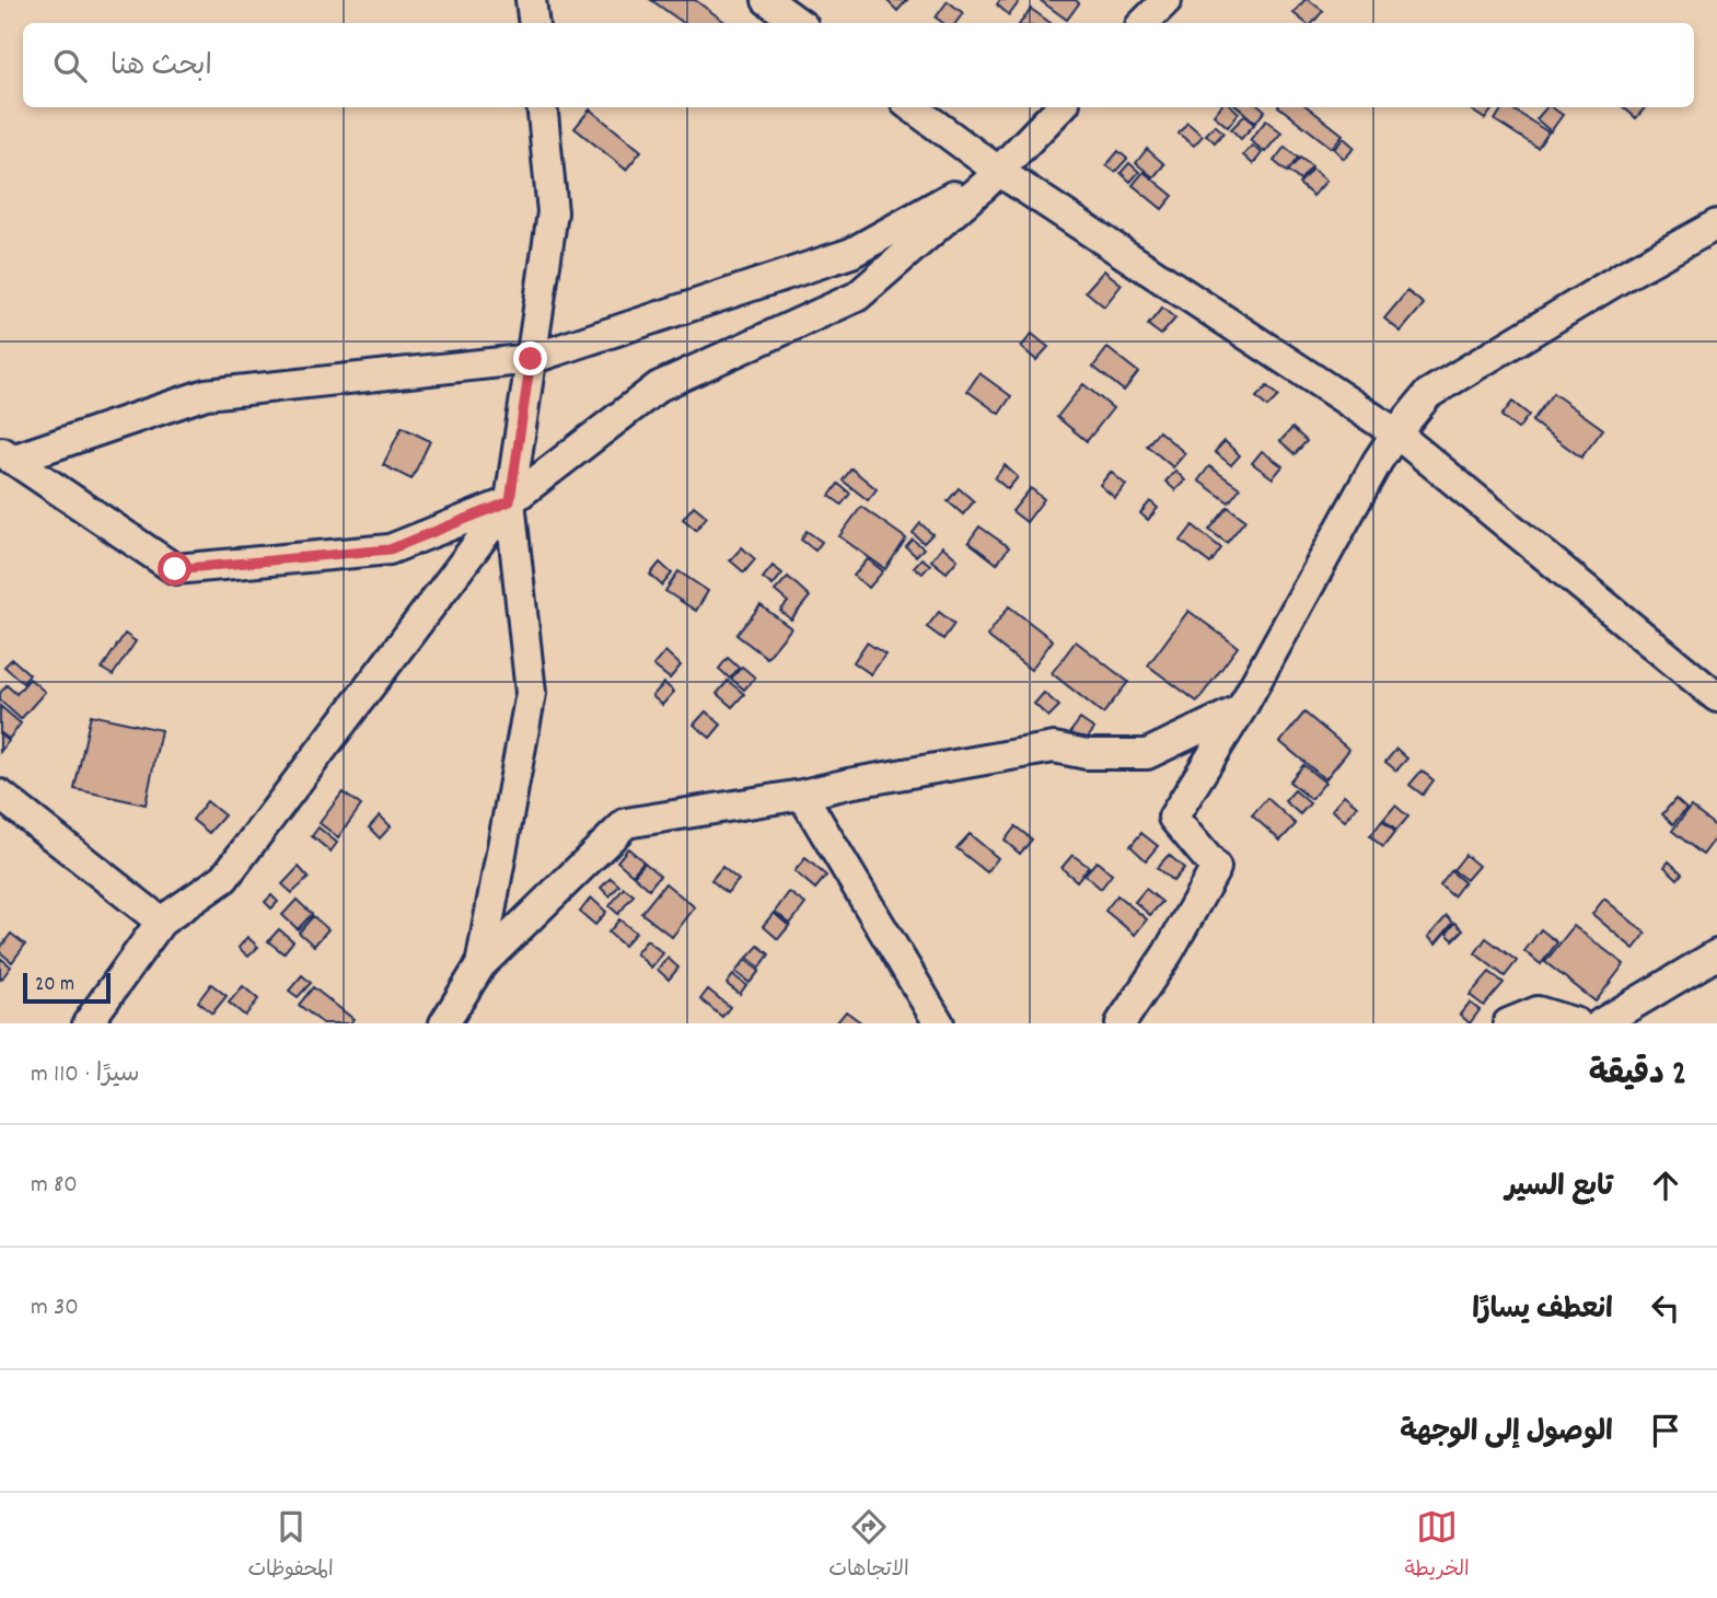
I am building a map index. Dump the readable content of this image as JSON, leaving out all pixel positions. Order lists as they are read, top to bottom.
{
  "scale_bar": "20 m",
  "page": {
    "search": "ابحث هنا",
    "scale": "20 m",
    "heading": ["2 دقيقة", "سيرًا · 110 m"],
    "list": [
      ["تابع السير", "80 m"],
      ["انعطف يسارًا", "30 m"],
      "الوصول إلى الوجهة"
    ],
    "nav": ["الخريطة", "الاتجاهات", "المحفوظات"]
  }
}
